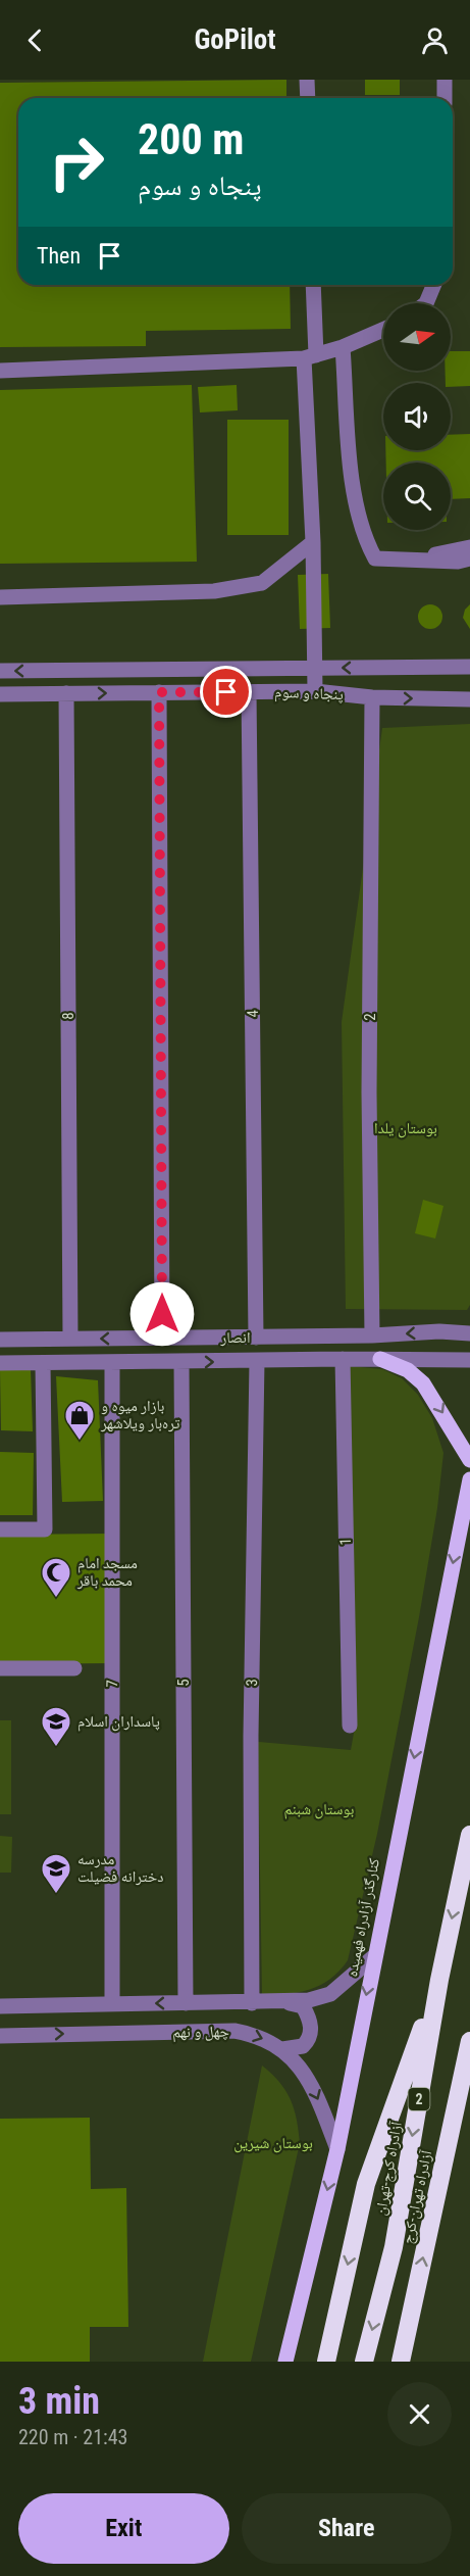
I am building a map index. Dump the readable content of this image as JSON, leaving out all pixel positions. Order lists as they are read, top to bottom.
{
  "streets": {
    "highway": ["2", "آزادراه کرج-تهران", "آزادراه تهران-کرج"],
    "main road": ["کنارگذر آزادراه فهمیده"],
    "street": [
      "پنجاه و سوم",
      "4",
      "8",
      "انصار",
      "1",
      "5",
      "3",
      "7",
      "چهل و نهم"
    ]
  },
  "crossings": [
    ["پنجاه و سوم", "4"],
    ["پنجاه و سوم", "8"],
    ["پنجاه و سوم", "2"],
    ["4", "انصار"],
    ["8", "انصار"],
    ["2", "انصار"],
    ["انصار", "1"],
    ["انصار", "5"],
    ["انصار", "3"],
    ["انصار", "7"],
    ["5", "چهل و نهم"],
    ["3", "چهل و نهم"],
    ["7", "چهل و نهم"],
    ["کنارگذر آزادراه فهمیده", "چهل و نهم"]
  ],
  "one_way": ["کنارگذر آزادراه فهمیده"],
  "parks": ["بوستان یلدا", "بوستان شبنم", "بوستان شیرین"],
  "places": {
    "shop": ["بازار میوه و تره‌بار ویلاشهر"],
    "mosque": ["مسجد امام محمد باقر"],
    "school or university": ["پاسداران اسلام", "مدرسه دخترانه فضیلت"]
  },
  "north": "right",
  "page": {
    "header": "GoPilot",
    "turn": ["200 m", "پنجاه و سوم"],
    "then": "Then",
    "heading": ["3 min", "220 m · 21:43"],
    "buttons": ["Exit", "Share"]
  }
}
